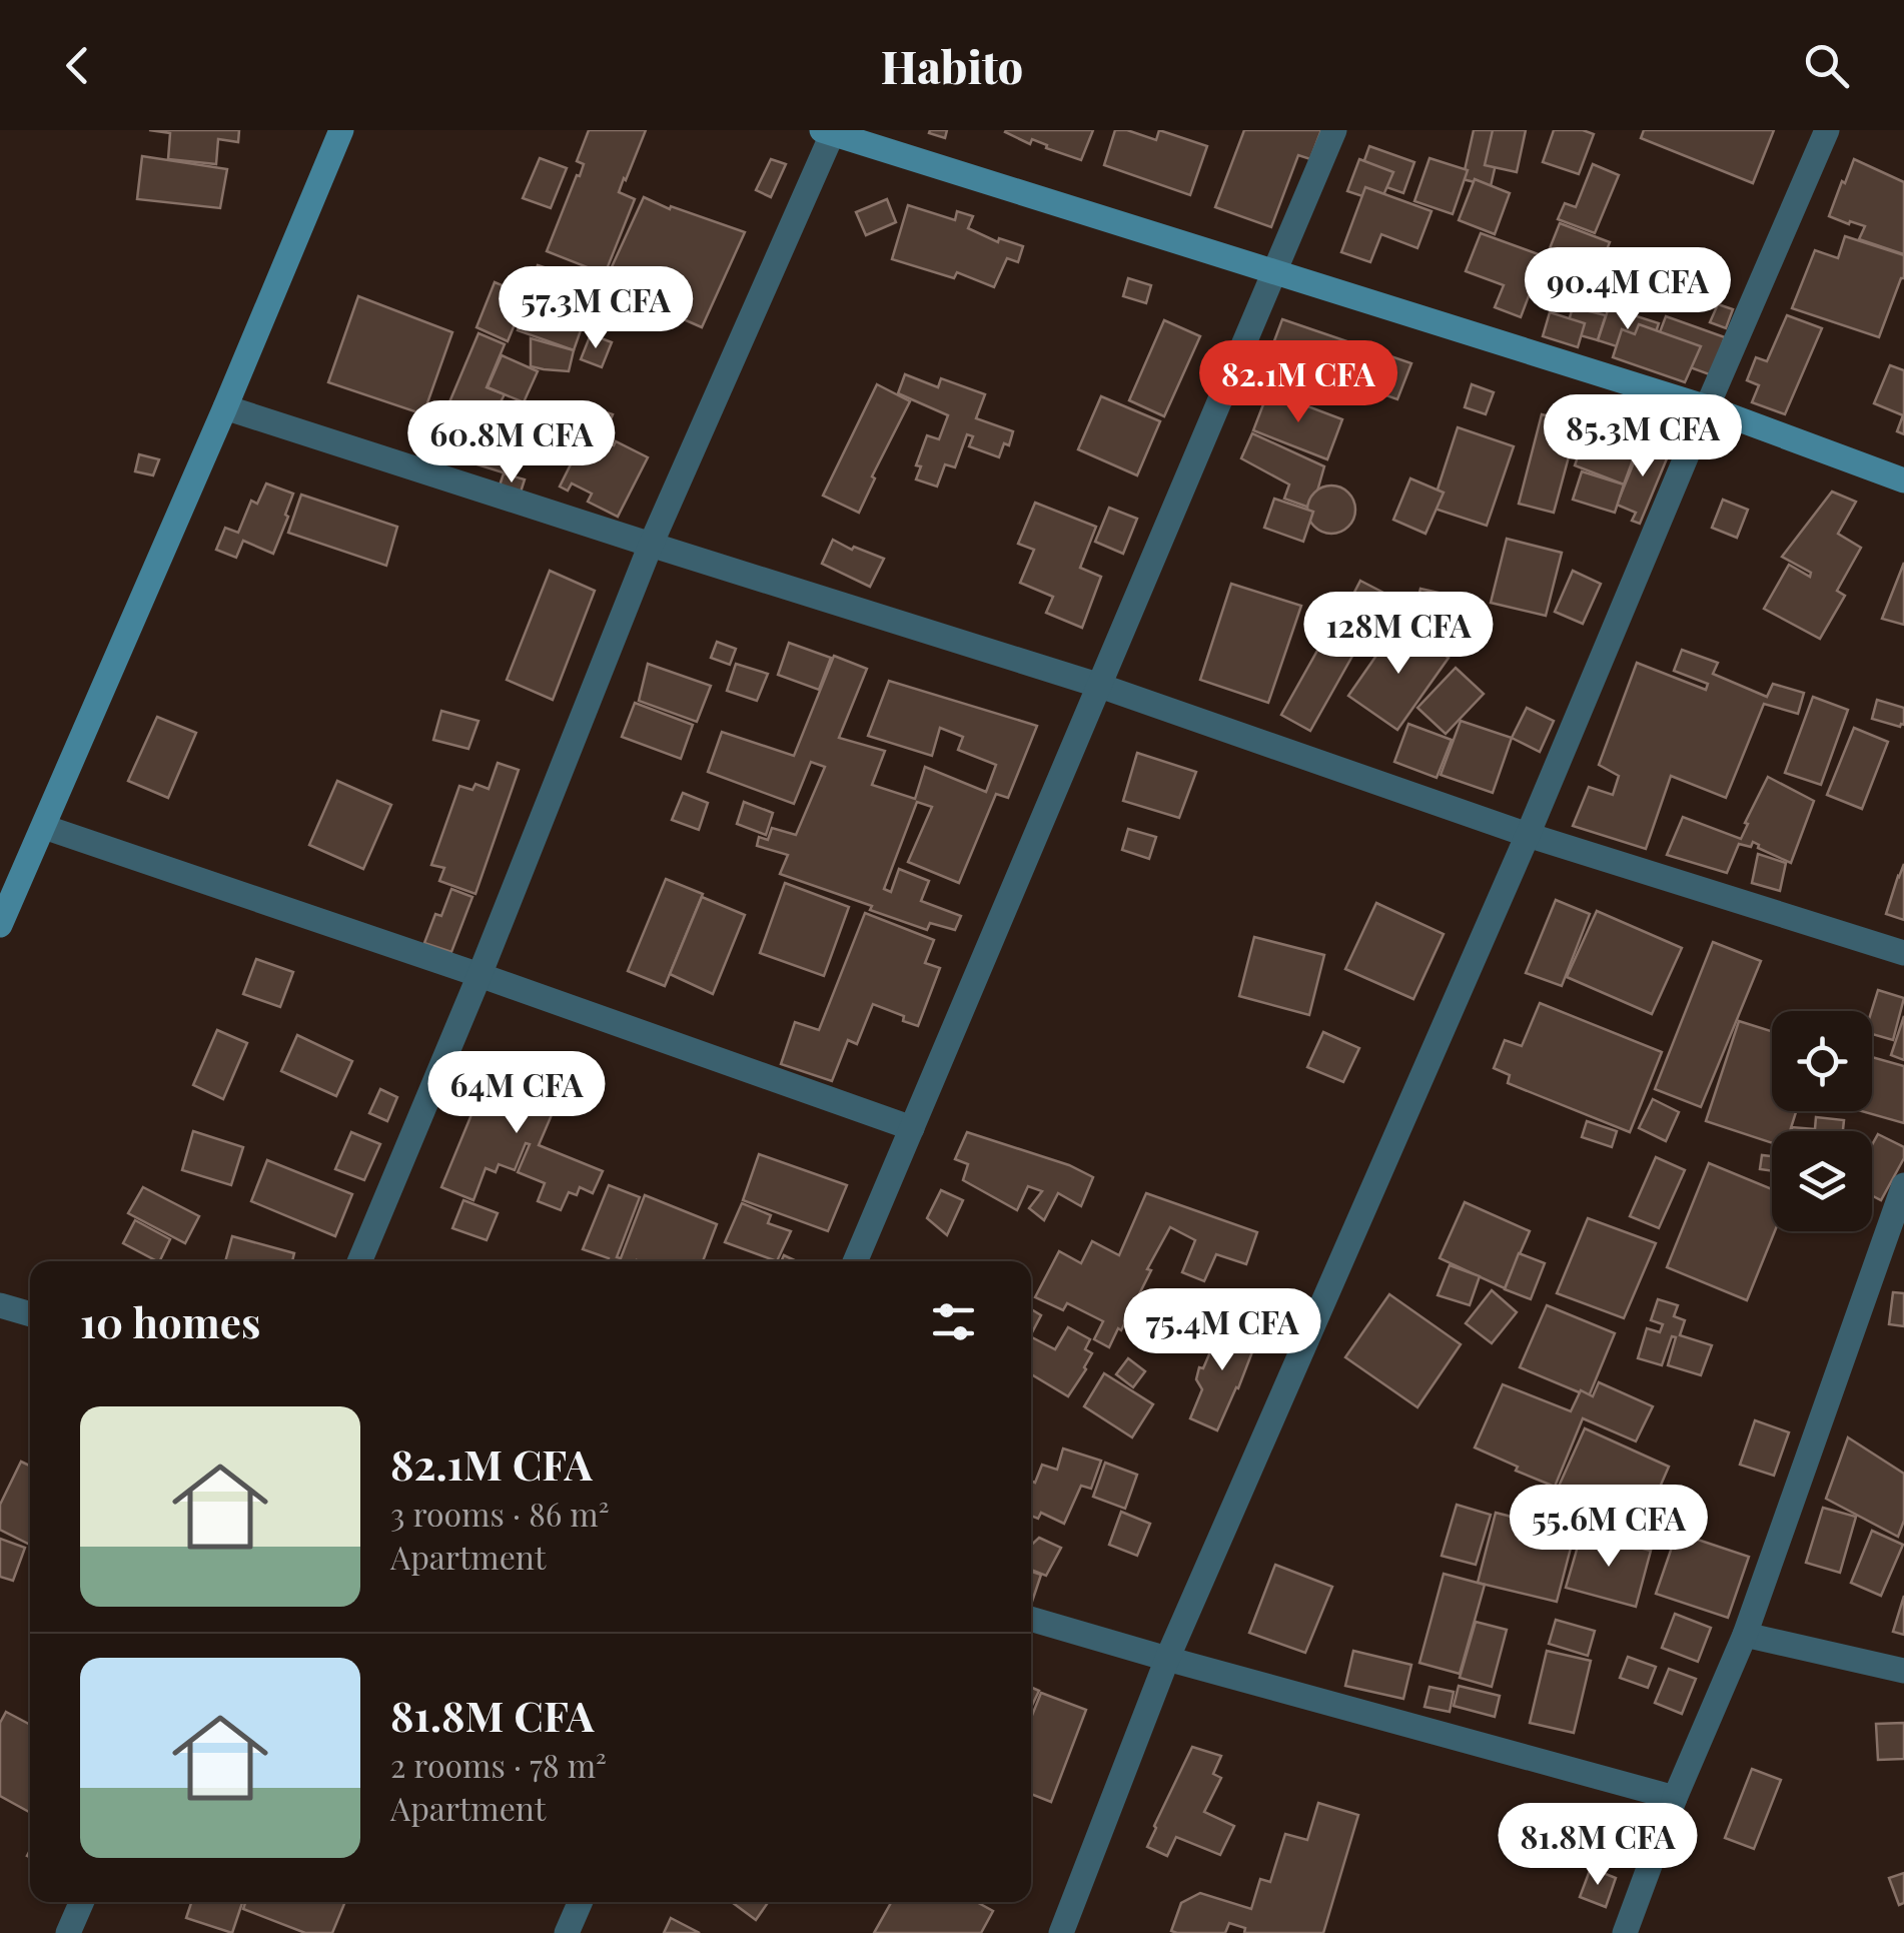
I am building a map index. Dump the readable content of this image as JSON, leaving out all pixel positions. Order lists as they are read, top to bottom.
{
  "page": {
    "header": "Habito",
    "price": [
      "90.4M CFA",
      "57.3M CFA",
      "82.1M CFA",
      "85.3M CFA",
      "60.8M CFA",
      "128M CFA",
      "64M CFA",
      "75.4M CFA",
      "55.6M CFA",
      "81.8M CFA"
    ],
    "heading": "10 homes",
    "list": [
      {
        "name": "82.1M CFA",
        "note": "3 rooms · 86 m² · Apartment"
      },
      {
        "name": "81.8M CFA",
        "note": "2 rooms · 78 m² · Apartment"
      }
    ]
  }
}
